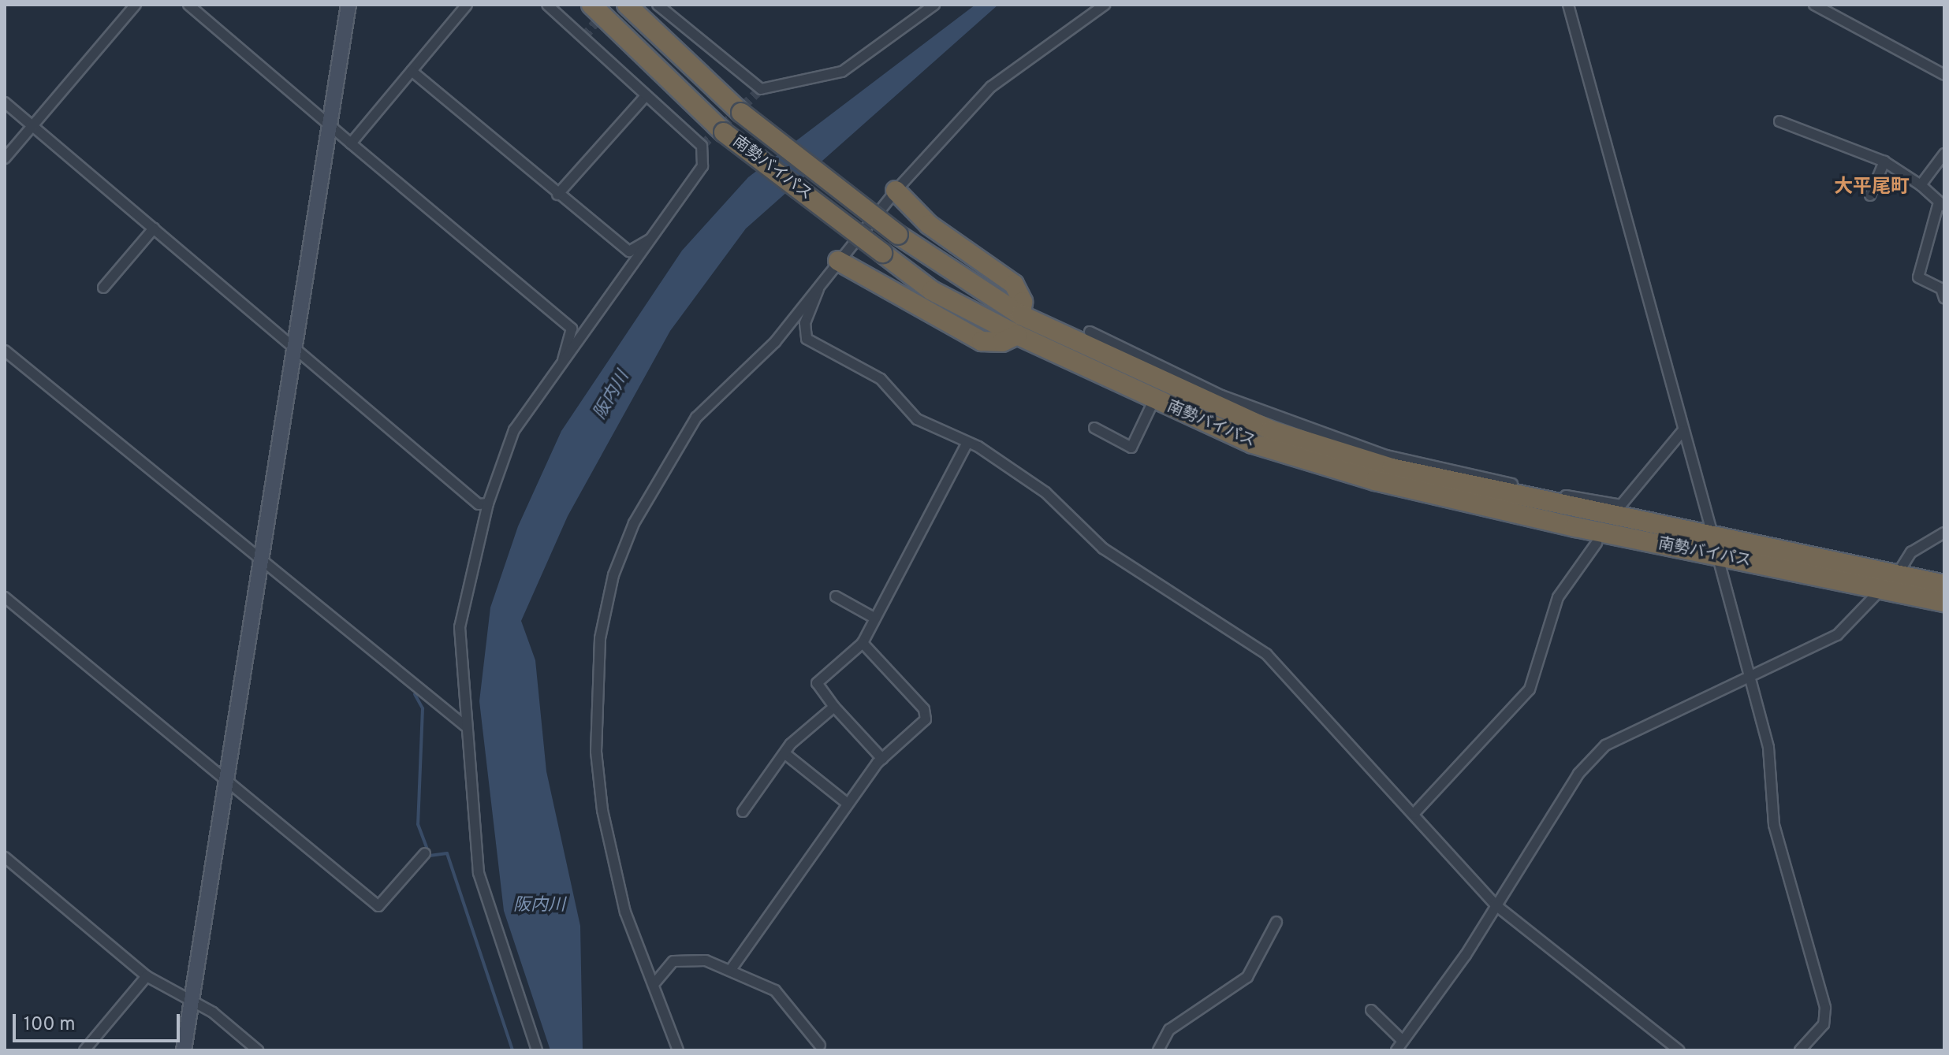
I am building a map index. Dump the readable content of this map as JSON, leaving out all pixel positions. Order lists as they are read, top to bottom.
{
  "streets": {
    "highway": ["南勢バイパス"]
  },
  "districts": ["大平尾町"],
  "water": ["阪内川"],
  "scale_bar": "100 m"
}
